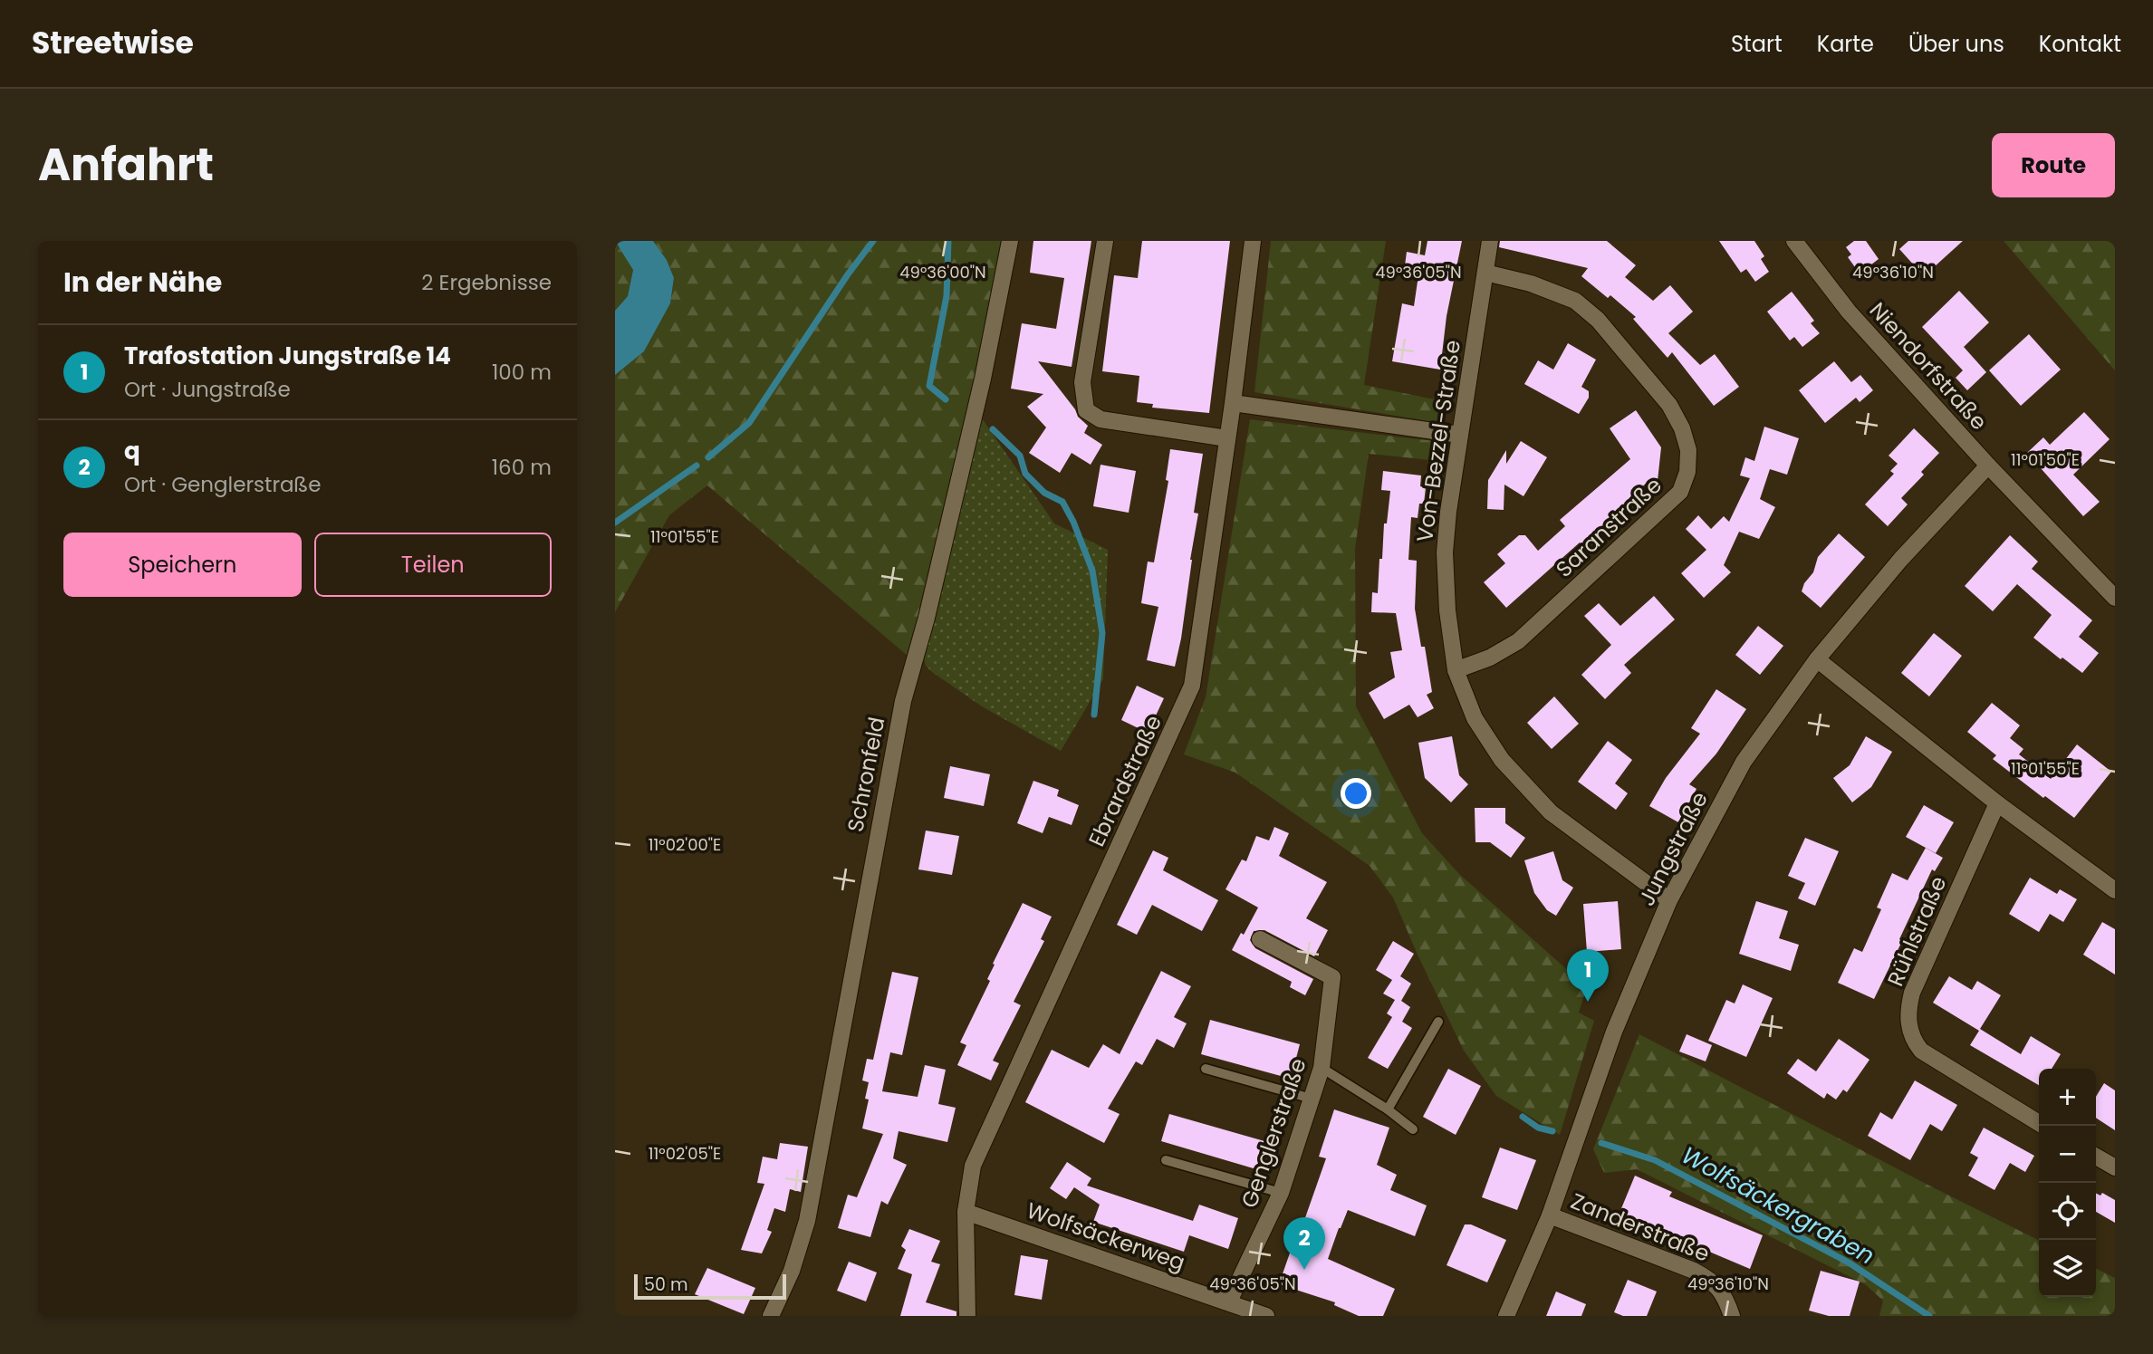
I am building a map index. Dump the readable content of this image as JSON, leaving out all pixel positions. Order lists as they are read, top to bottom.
{
  "streets": {
    "street": [
      "Niendorfstraße",
      "Von-Bezzel-Straße",
      "Saranstraße",
      "Schronfeld",
      "Ebrardstraße",
      "Jungstraße",
      "Rühlstraße",
      "Genglerstraße",
      "Zanderstraße",
      "Wolfsäckerweg"
    ]
  },
  "crossings": [
    ["Niendorfstraße", "Jungstraße"],
    ["Von-Bezzel-Straße", "Saranstraße"],
    ["Von-Bezzel-Straße", "Jungstraße"],
    ["Ebrardstraße", "Wolfsäckerweg"],
    ["Jungstraße", "Zanderstraße"],
    ["Genglerstraße", "Wolfsäckerweg"]
  ],
  "water": ["Wolfsäckergraben"],
  "scale_bar": "50 m",
  "page": {
    "header": "Streetwise",
    "nav": [
      "Start",
      "Karte",
      "Über uns",
      "Kontakt"
    ],
    "title": "Anfahrt",
    "buttons": [
      "Route",
      ["Speichern", "Teilen"]
    ],
    "heading": ["In der Nähe", "2 Ergebnisse"],
    "list": [
      {
        "mark": "1",
        "name": "Trafostation Jungstraße 14",
        "note": "Ort · Jungstraße",
        "value": "100 m"
      },
      {
        "mark": "2",
        "name": "q",
        "note": "Ort · Genglerstraße",
        "value": "160 m"
      }
    ],
    "pins": ["1", "2"],
    "map_buttons": ["+", "−"],
    "scale": "50 m"
  },
  "coordinates": [
    "49°36'05\"N",
    "49°36'10\"N",
    "49°36'00\"N",
    "11°01'50\"E",
    "11°01'55\"E",
    "11°02'00\"E",
    "11°02'05\"E"
  ]
}
